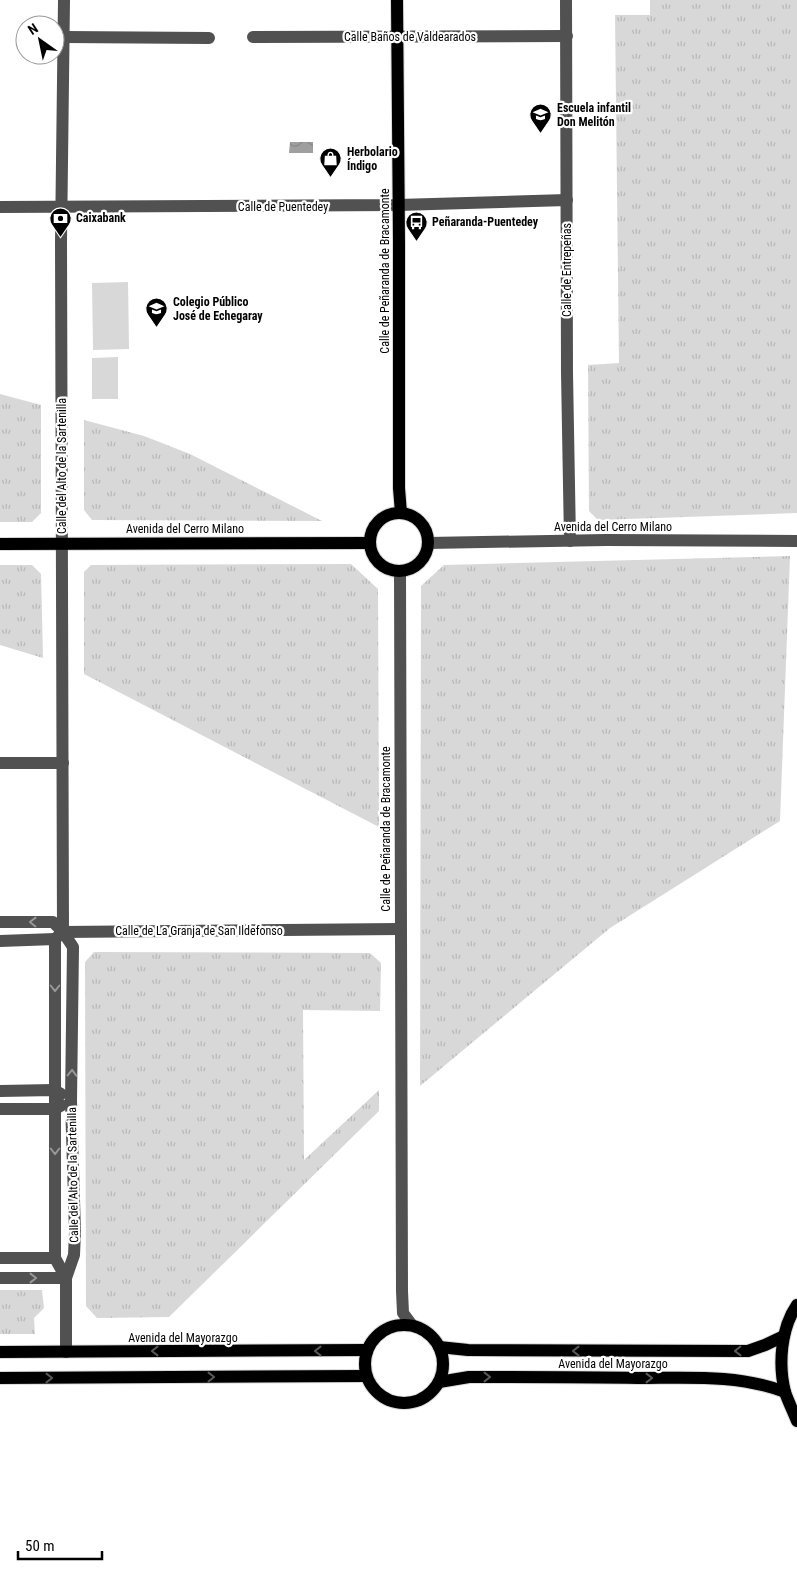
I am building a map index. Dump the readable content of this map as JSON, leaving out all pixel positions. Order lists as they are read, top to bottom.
{
  "streets": {
    "main road": ["Calle de Peñaranda de Bracamonte", "Avenida del Cerro Milano", "Avenida del Mayorazgo"],
    "street": [
      "Calle Baños de Valdearados",
      "Calle de Puentedey",
      "Calle de Entrepeñas",
      "Calle del Alto de la Sartenilla",
      "Calle de La Granja de San Ildefonso"
    ]
  },
  "crossings": [
    ["Calle Baños de Valdearados", "Calle de Entrepeñas"],
    ["Calle Baños de Valdearados", "Calle de Peñaranda de Bracamonte"],
    ["Calle de Puentedey", "Calle de Entrepeñas"],
    ["Calle de Puentedey", "Calle de Peñaranda de Bracamonte"],
    ["Calle de Puentedey", "Calle del Alto de la Sartenilla"],
    ["Calle de Entrepeñas", "Avenida del Cerro Milano"],
    ["Calle de Peñaranda de Bracamonte", "Avenida del Cerro Milano"],
    ["Calle de Peñaranda de Bracamonte", "Calle de La Granja de San Ildefonso"],
    ["Calle de Peñaranda de Bracamonte", "Avenida del Mayorazgo"],
    ["Calle del Alto de la Sartenilla", "Avenida del Cerro Milano"],
    ["Calle del Alto de la Sartenilla", "Calle de La Granja de San Ildefonso"],
    ["Calle del Alto de la Sartenilla", "Avenida del Mayorazgo"]
  ],
  "places": {
    "school or university": ["Escuela infantil Don Melitón", "Colegio Público José de Echegaray"],
    "shop": ["Herbolario Índigo"],
    "bank": ["Caixabank"],
    "bus stop": ["Peñaranda-Puentedey"]
  },
  "scale_bar": "50 m",
  "north": "top left"
}
